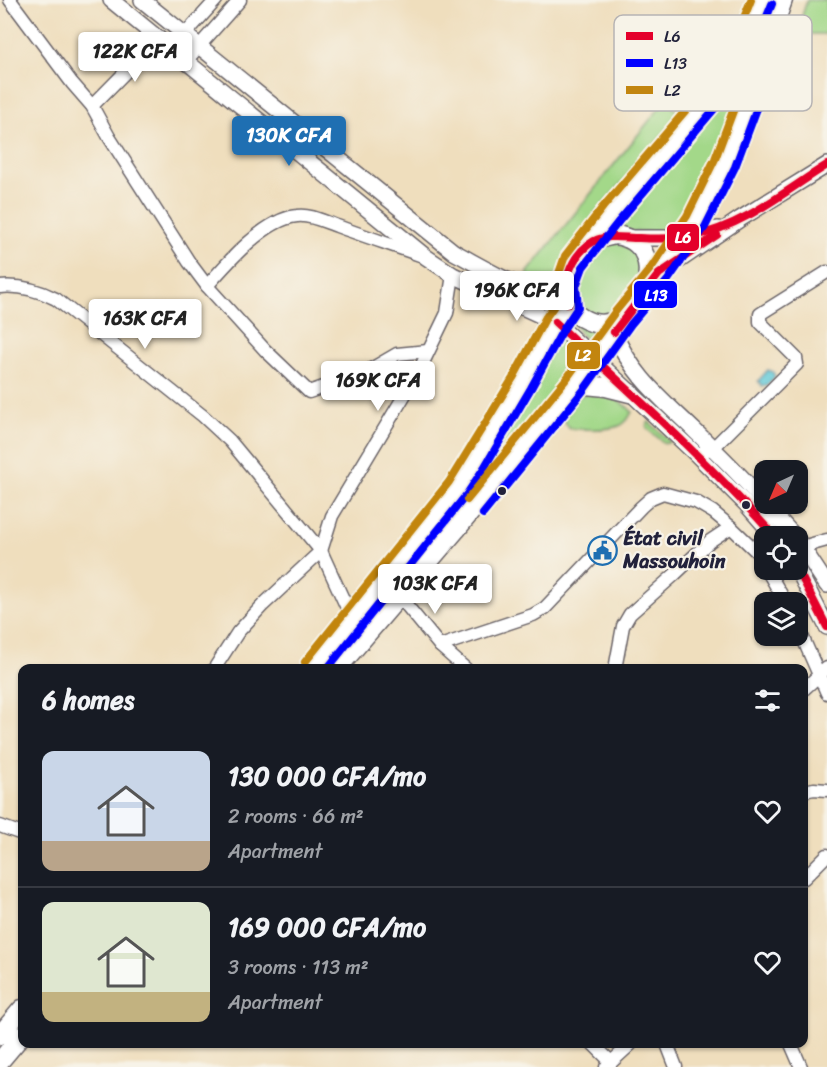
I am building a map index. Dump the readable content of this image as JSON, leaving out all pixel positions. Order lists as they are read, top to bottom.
{
  "places": {
    "public building": ["État civil Massouhoin"]
  },
  "lines": ["transit line L2", "transit line L13", "transit line L6"],
  "legend": ["L6", "L13", "L2"],
  "north": "bottom left",
  "page": {
    "price": [
      "122K CFA",
      "130K CFA",
      "196K CFA",
      "163K CFA",
      "169K CFA",
      "103K CFA"
    ],
    "heading": "6 homes",
    "list": [
      {
        "name": "130 000 CFA/mo",
        "note": "2 rooms · 66 m² · Apartment"
      },
      {
        "name": "169 000 CFA/mo",
        "note": "3 rooms · 113 m² · Apartment"
      }
    ]
  }
}
